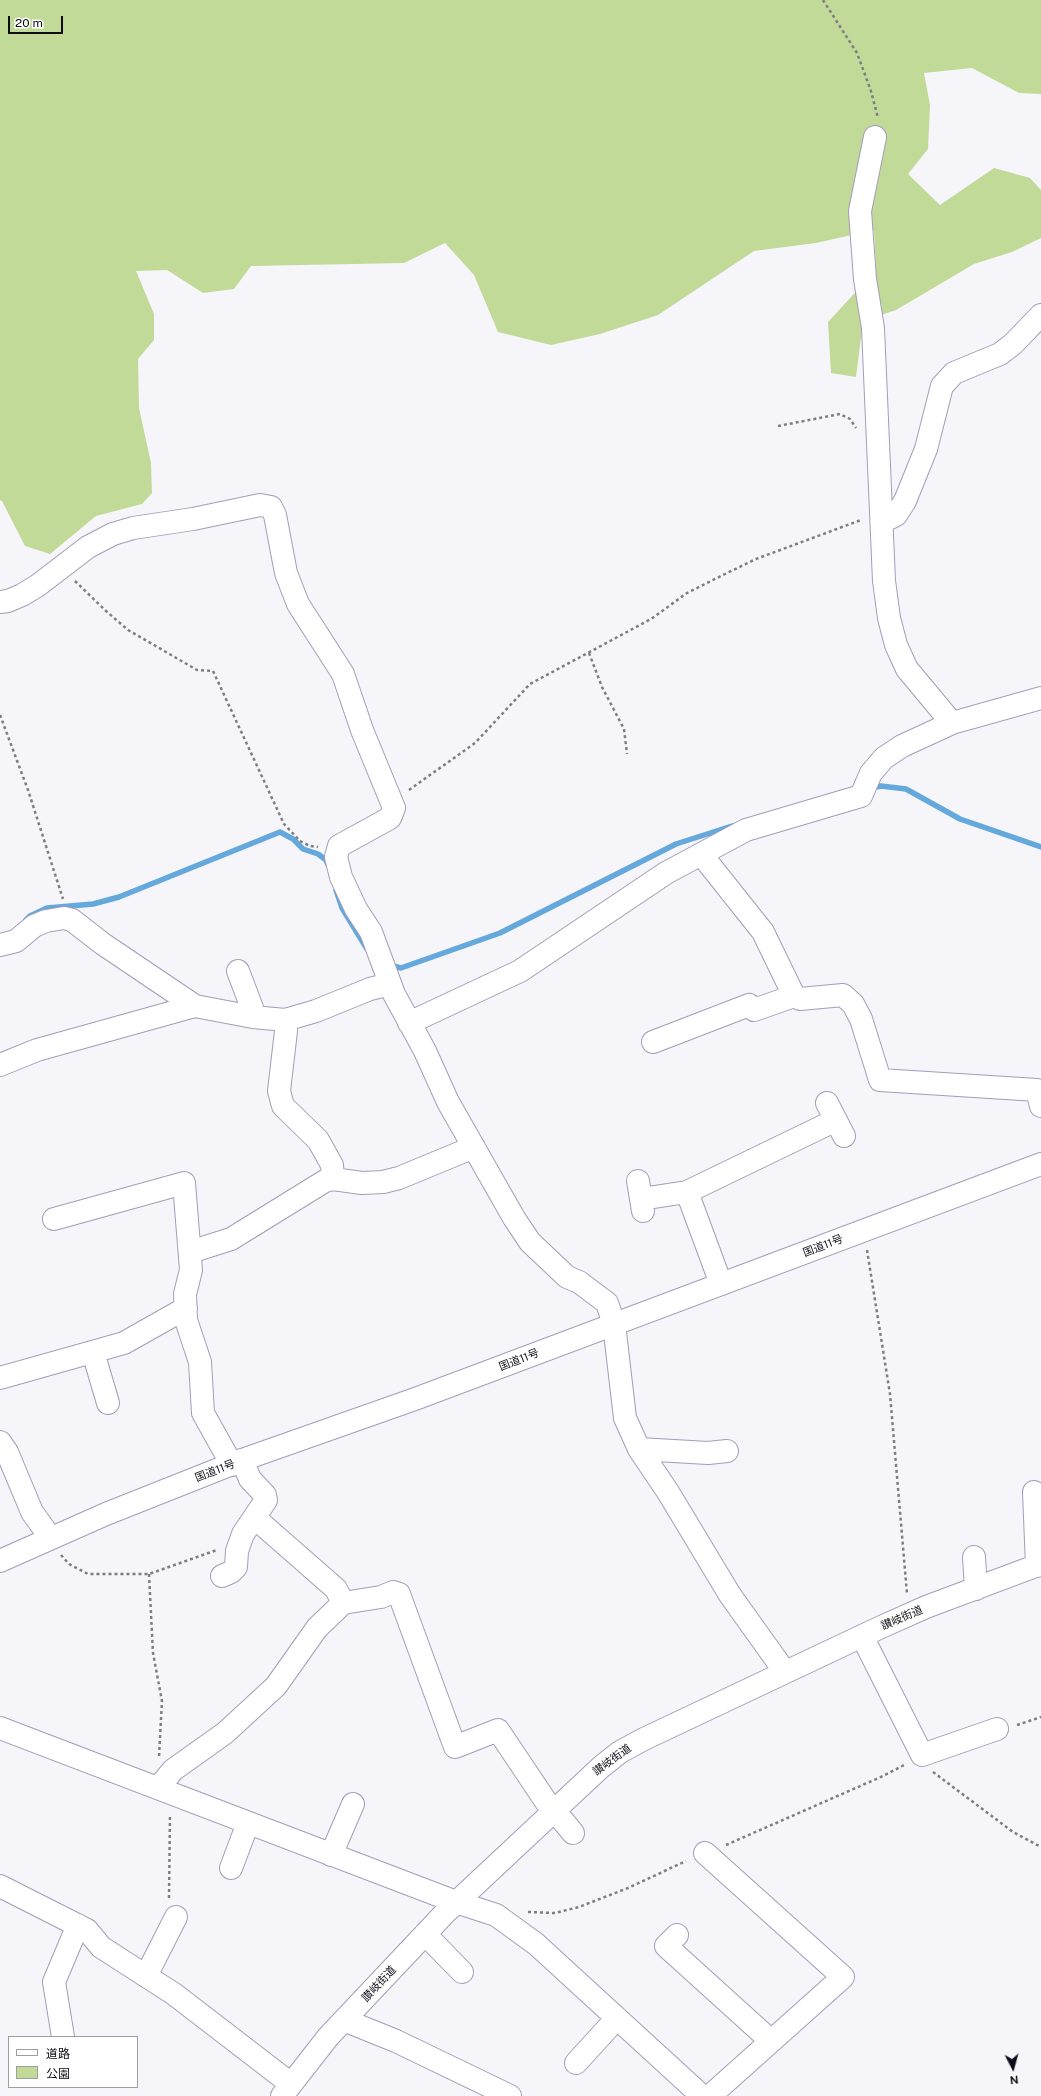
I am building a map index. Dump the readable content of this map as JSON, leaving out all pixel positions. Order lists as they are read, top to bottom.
{
  "streets": {
    "main road": ["国道11号", "讃岐街道"]
  },
  "legend": ["道路", "公園"],
  "scale_bar": "20 m",
  "north": "bottom"
}
